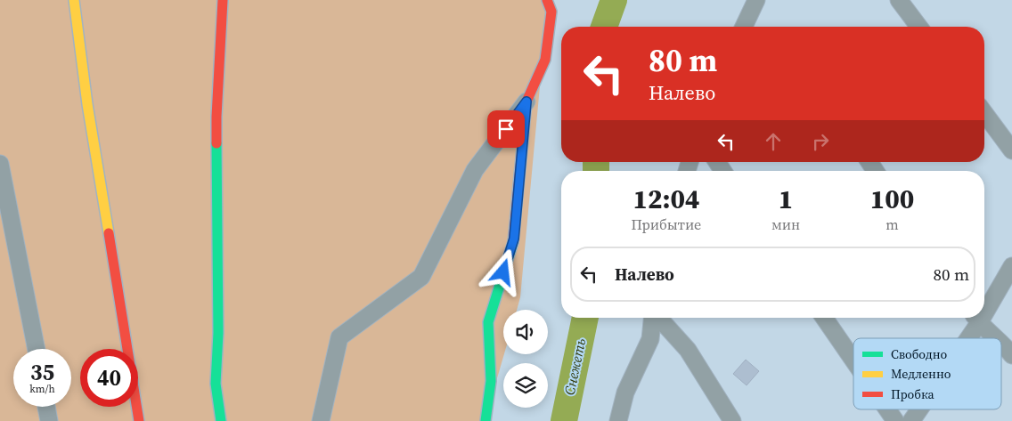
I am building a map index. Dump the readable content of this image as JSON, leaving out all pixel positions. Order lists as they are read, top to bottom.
{
  "water": ["Снежеть"],
  "legend": ["Свободно", "Медленно", "Пробка"],
  "page": {
    "turn": ["80 m", "Налево"],
    "eta": [
      "12:04",
      "Прибытие",
      "1",
      "мин",
      "100",
      "m"
    ],
    "list": [
      {
        "name": "Налево",
        "value": "80 m"
      }
    ],
    "speed": "35 km/h",
    "limit": "40"
  }
}
